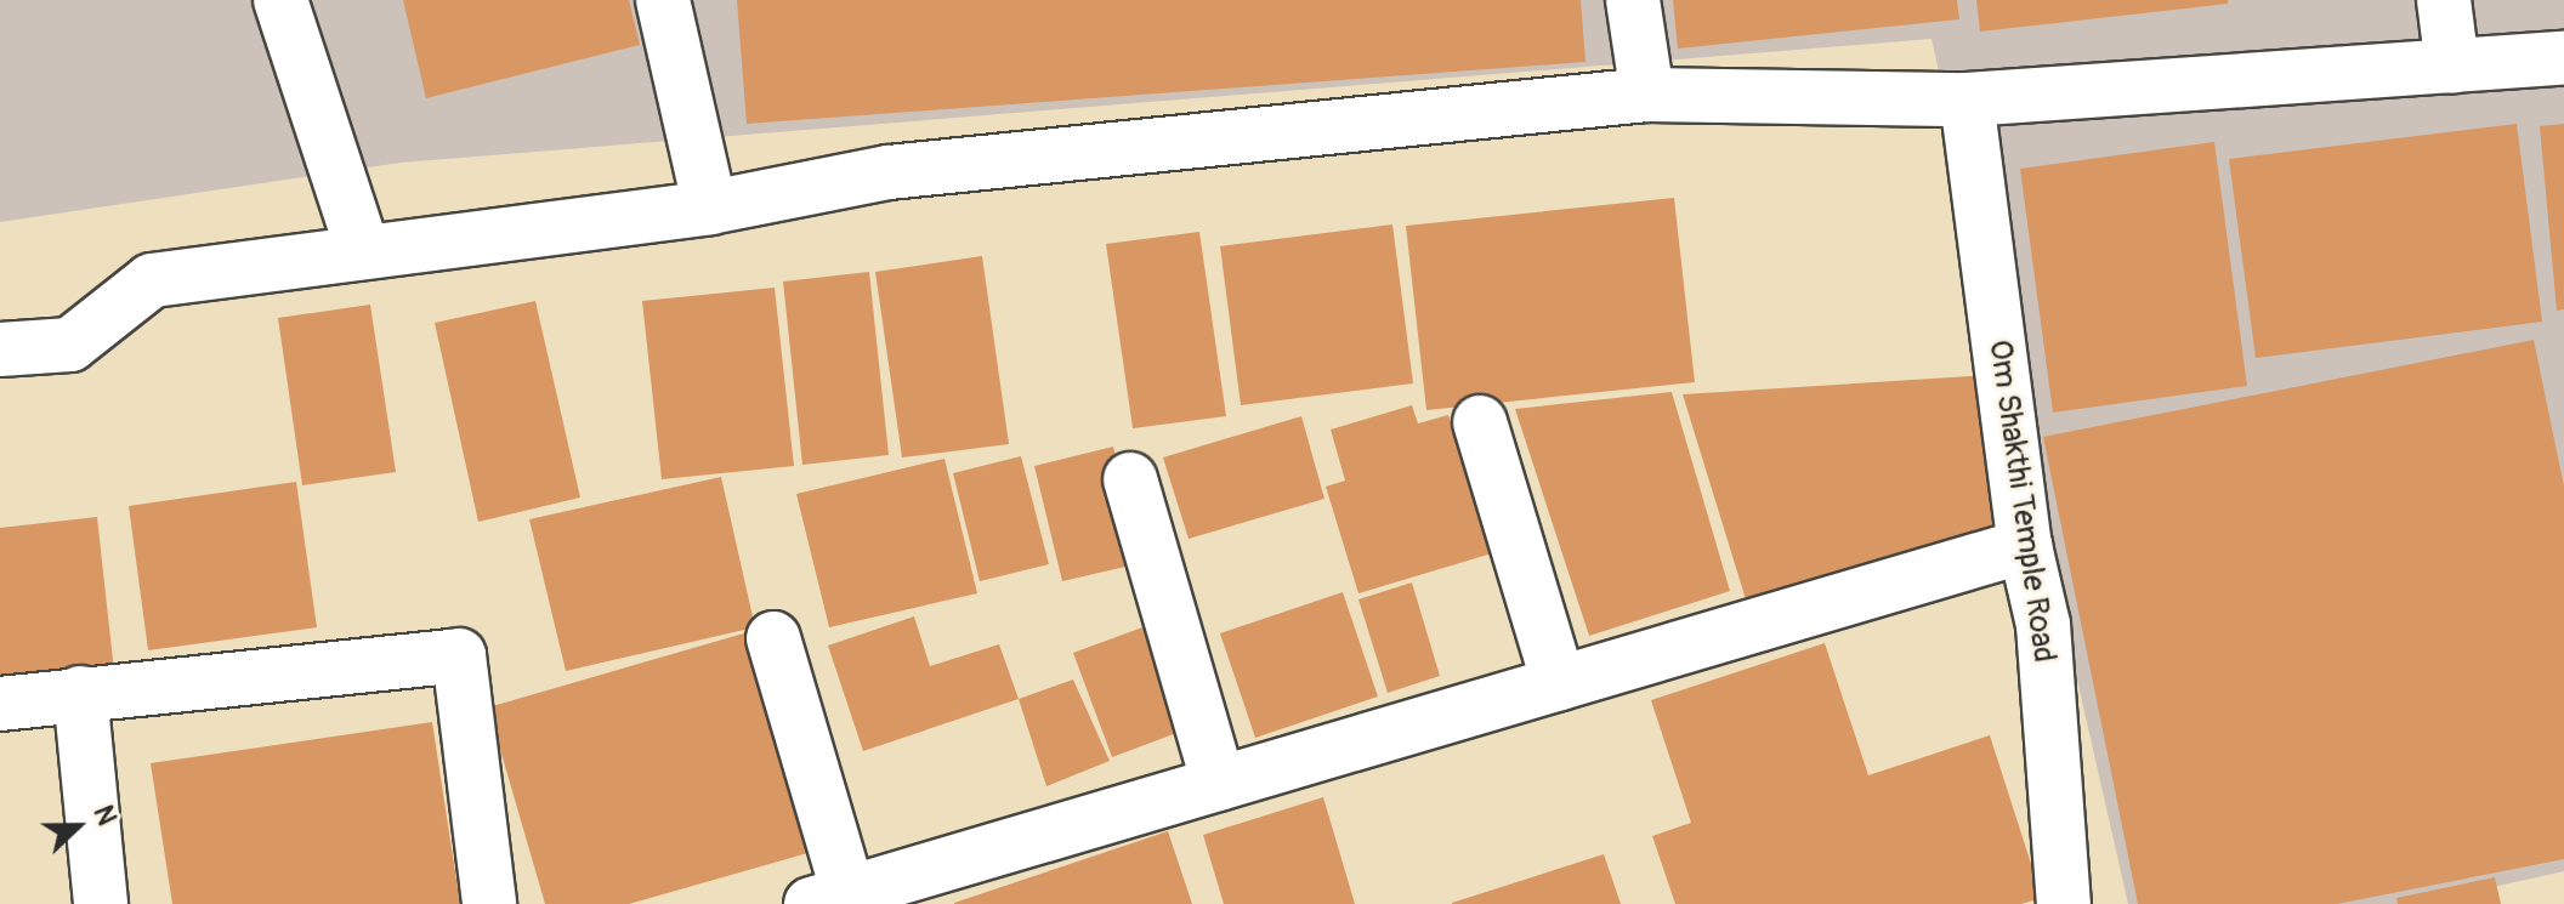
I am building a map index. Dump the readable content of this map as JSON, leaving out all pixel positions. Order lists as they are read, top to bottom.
{
  "streets": {
    "street": ["Om Shakthi Temple Road"]
  },
  "north": "right"
}
